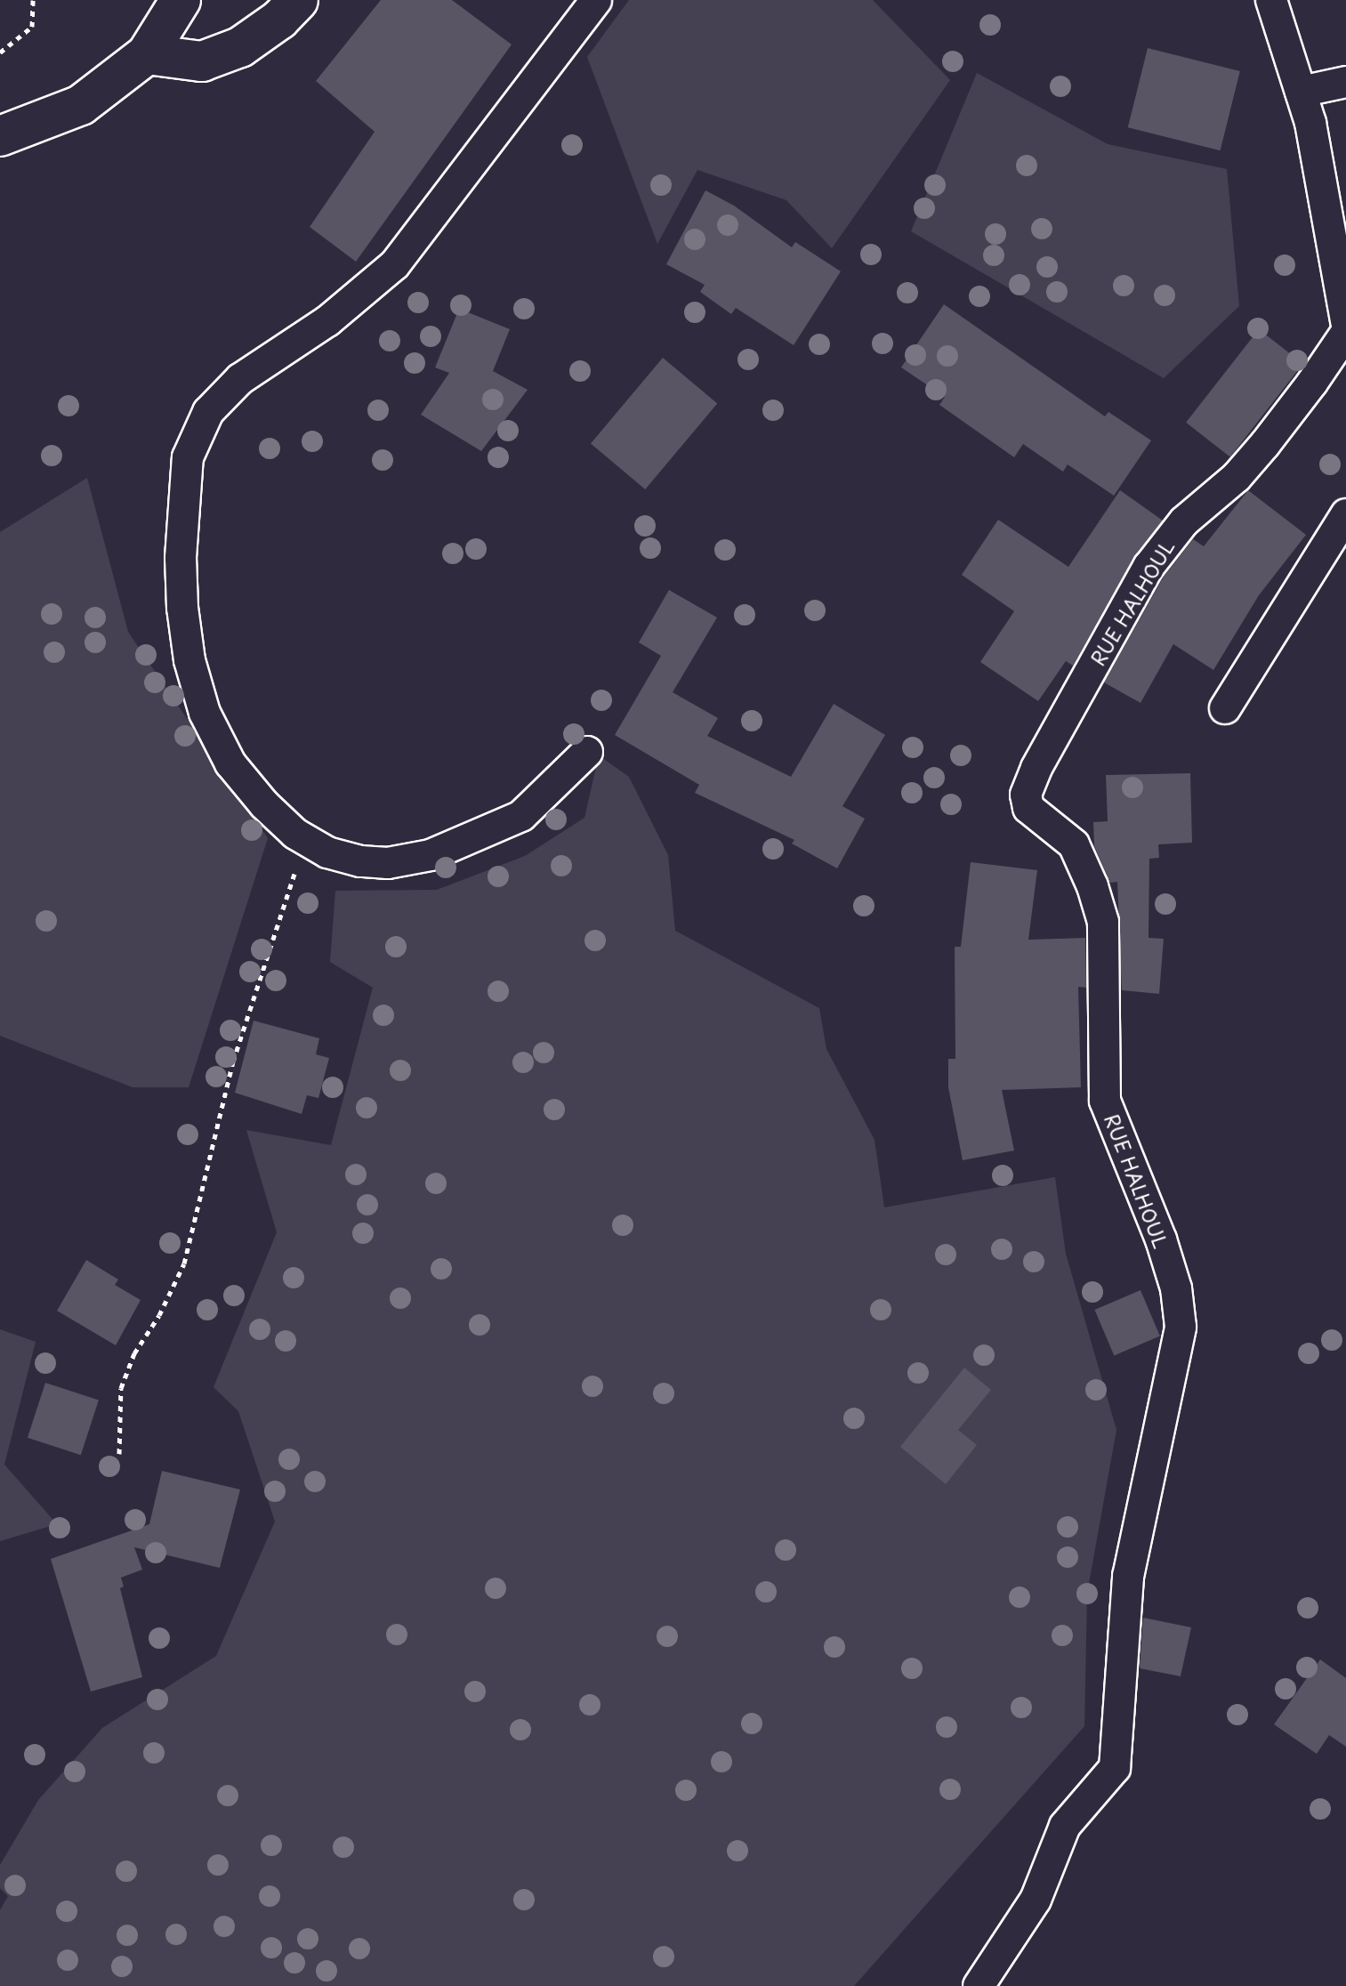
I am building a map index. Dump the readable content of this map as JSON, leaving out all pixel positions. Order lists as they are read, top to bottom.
{
  "streets": {
    "street": ["RUE HALHOUL"]
  }
}
